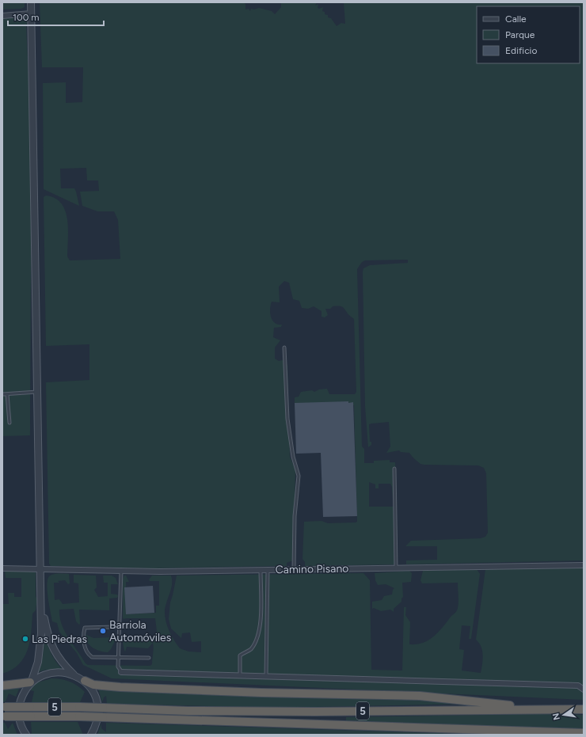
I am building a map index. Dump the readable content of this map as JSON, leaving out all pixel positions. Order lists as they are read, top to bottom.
{
  "streets": {
    "highway": ["5"],
    "street": ["Camino Pisano"]
  },
  "places": ["Barriola Automóviles", "Las Piedras"],
  "legend": ["Calle", "Parque", "Edificio"],
  "scale_bar": "100 m",
  "north": "left"
}
